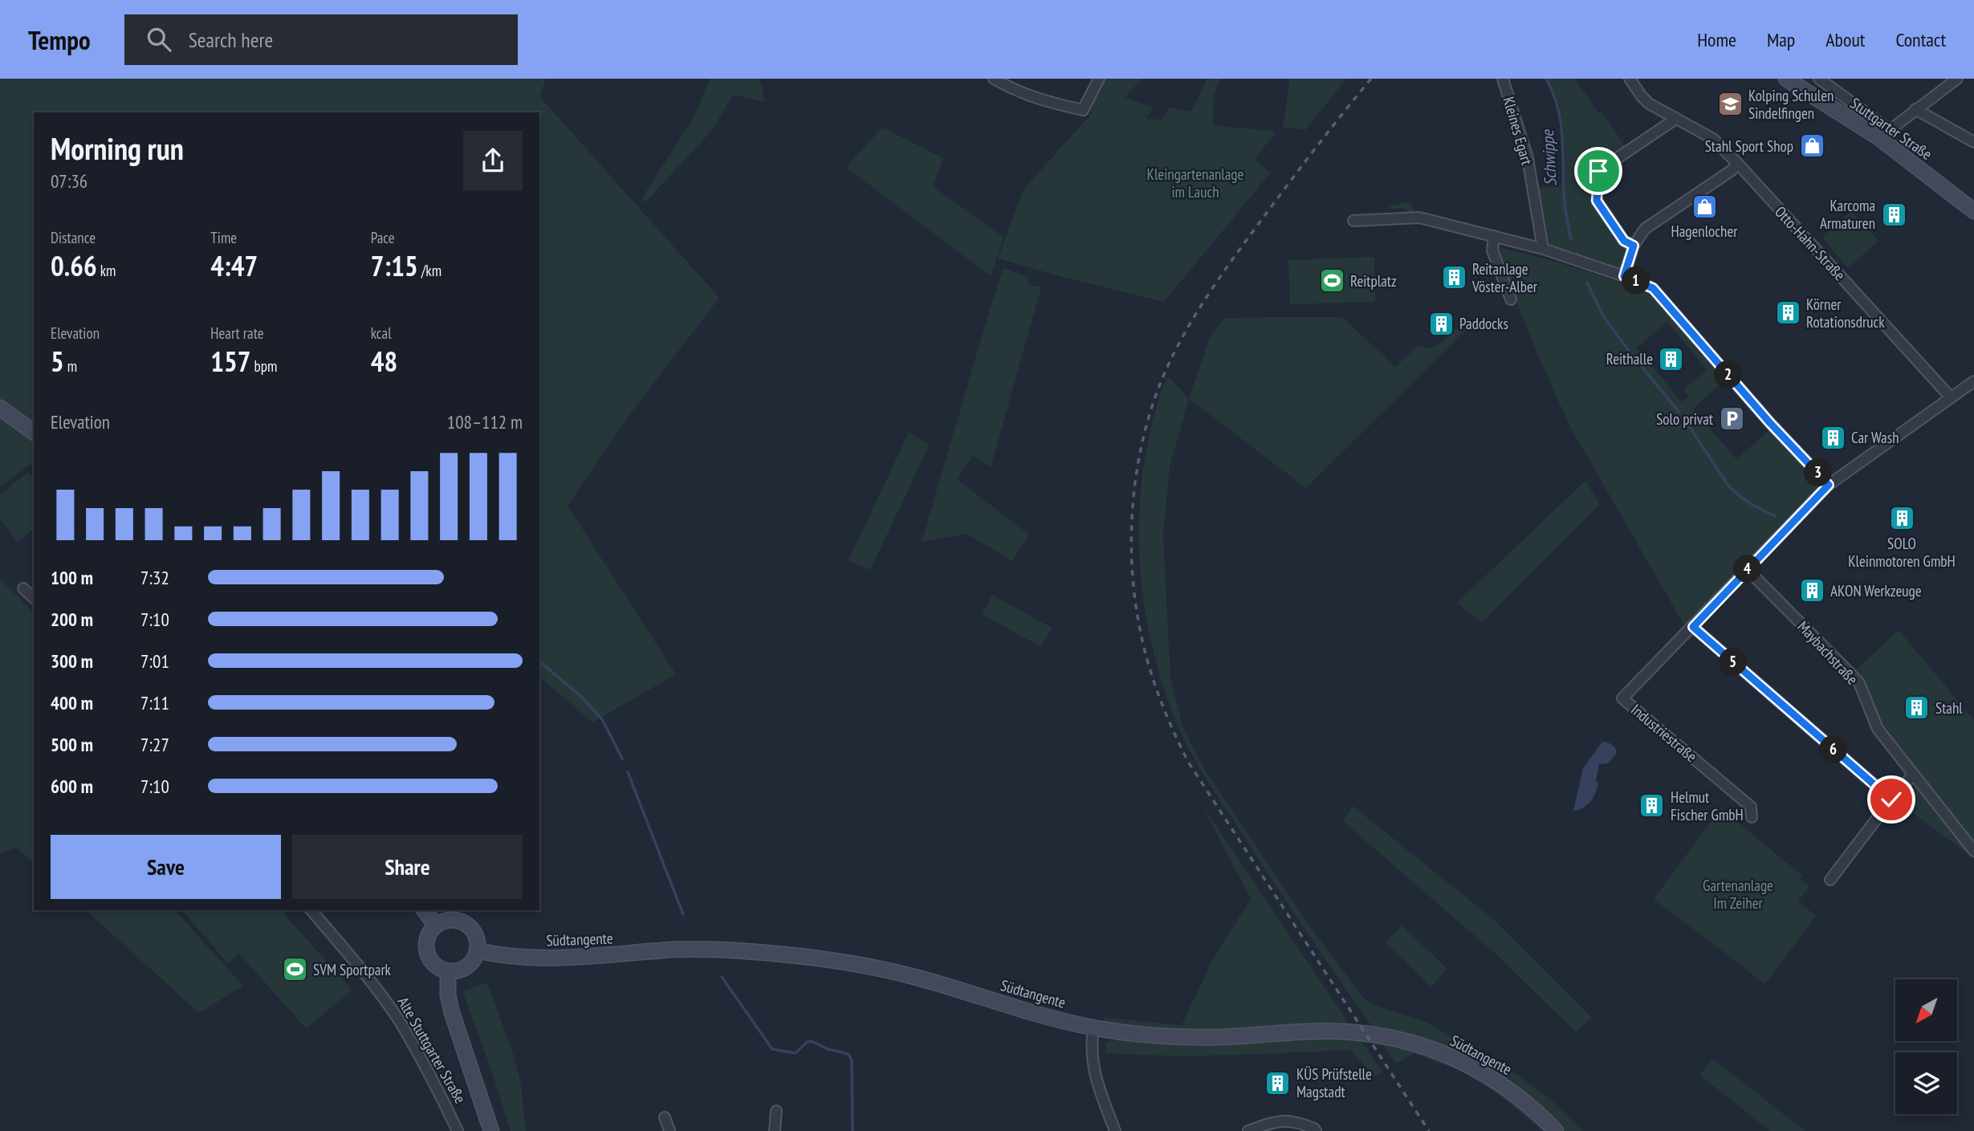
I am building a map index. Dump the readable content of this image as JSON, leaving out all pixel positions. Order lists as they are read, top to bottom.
{
  "streets": {
    "main road": ["Stuttgarter Straße", "Südtangente", "Alte Stuttgarter Straße"],
    "street": [
      "Kleines Egart",
      "Otto-Hahn-Straße",
      "Maybachstraße",
      "Industriestraße"
    ]
  },
  "crossings": [
    ["Otto-Hahn-Straße", "Industriestraße"],
    ["Maybachstraße", "Industriestraße"],
    ["Südtangente", "Alte Stuttgarter Straße"]
  ],
  "water": ["Schwippe"],
  "parks": ["Kleingartenanlage im Lauch", "Gartenanlage Im Zeiher"],
  "places": {
    "school or university": ["Kolping Schulen Sindelfingen"],
    "shop": ["Stahl Sport Shop", "Hagenlocher"],
    "building": [
      "Karcoma Armaturen",
      "Reitanlage Vöster-Alber",
      "Körner Rotationsdruck",
      "Paddocks",
      "Reithalle",
      "Car Wash",
      "SOLO Kleinmotoren GmbH",
      "AKON Werkzeuge",
      "Stahl",
      "Helmut Fischer GmbH",
      "KÜS Prüfstelle Magstadt"
    ],
    "sports": ["Reitplatz", "SVM Sportpark"],
    "parking": ["Solo privat"]
  },
  "north": "bottom left",
  "page": {
    "header": "Tempo",
    "search": "Search here",
    "nav": [
      "Home",
      "Map",
      "About",
      "Contact"
    ],
    "heading": ["Morning run", "07:36"],
    "stats": [
      ["Distance", "0.66 km"],
      ["Time", "4:47"],
      ["Pace", "7:15 /km"],
      ["Elevation", "5 m"],
      ["Heart rate", "157 bpm"],
      ["kcal", "48"]
    ],
    "pins": [
      "1",
      "2",
      "3",
      "4",
      "5",
      "6"
    ],
    "chart": ["Elevation", "108–112 m"],
    "list": [
      {
        "name": "100 m",
        "note": "7:32"
      },
      {
        "name": "200 m",
        "note": "7:10"
      },
      {
        "name": "300 m",
        "note": "7:01"
      },
      {
        "name": "400 m",
        "note": "7:11"
      },
      {
        "name": "500 m",
        "note": "7:27"
      },
      {
        "name": "600 m",
        "note": "7:10"
      }
    ],
    "buttons": ["Save", "Share"]
  }
}
